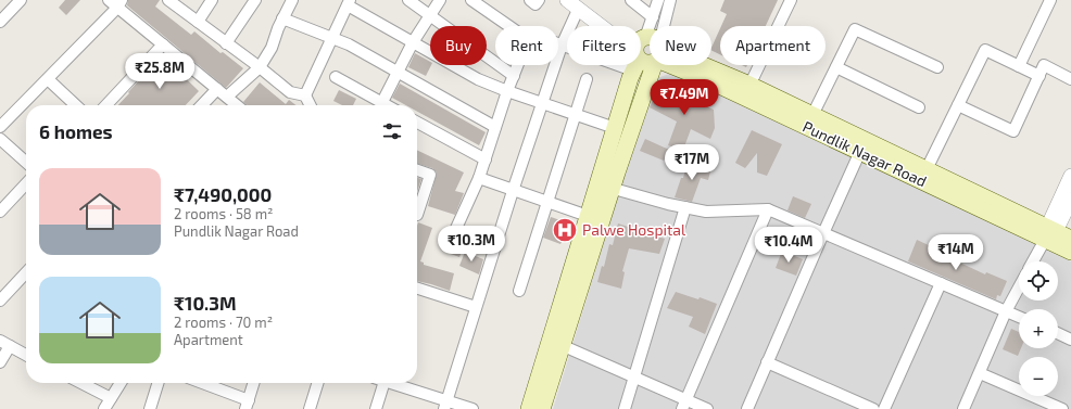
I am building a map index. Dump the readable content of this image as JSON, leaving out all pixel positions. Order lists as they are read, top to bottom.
{
  "streets": {
    "main road": ["Pundlik Nagar Road"]
  },
  "places": {
    "hospital": ["Palwe Hospital"]
  },
  "page": {
    "chip": [
      "Buy",
      "Rent",
      "Filters",
      "New",
      "Apartment"
    ],
    "price": [
      "₹25.8M",
      "₹7.49M",
      "₹17M",
      "₹10.3M",
      "₹10.4M",
      "₹14M"
    ],
    "heading": "6 homes",
    "list": [
      {
        "name": "₹7,490,000",
        "note": "2 rooms · 58 m² · Pundlik Nagar Road"
      },
      {
        "name": "₹10.3M",
        "note": "2 rooms · 70 m² · Apartment"
      }
    ],
    "map_buttons": ["+", "−"]
  }
}
